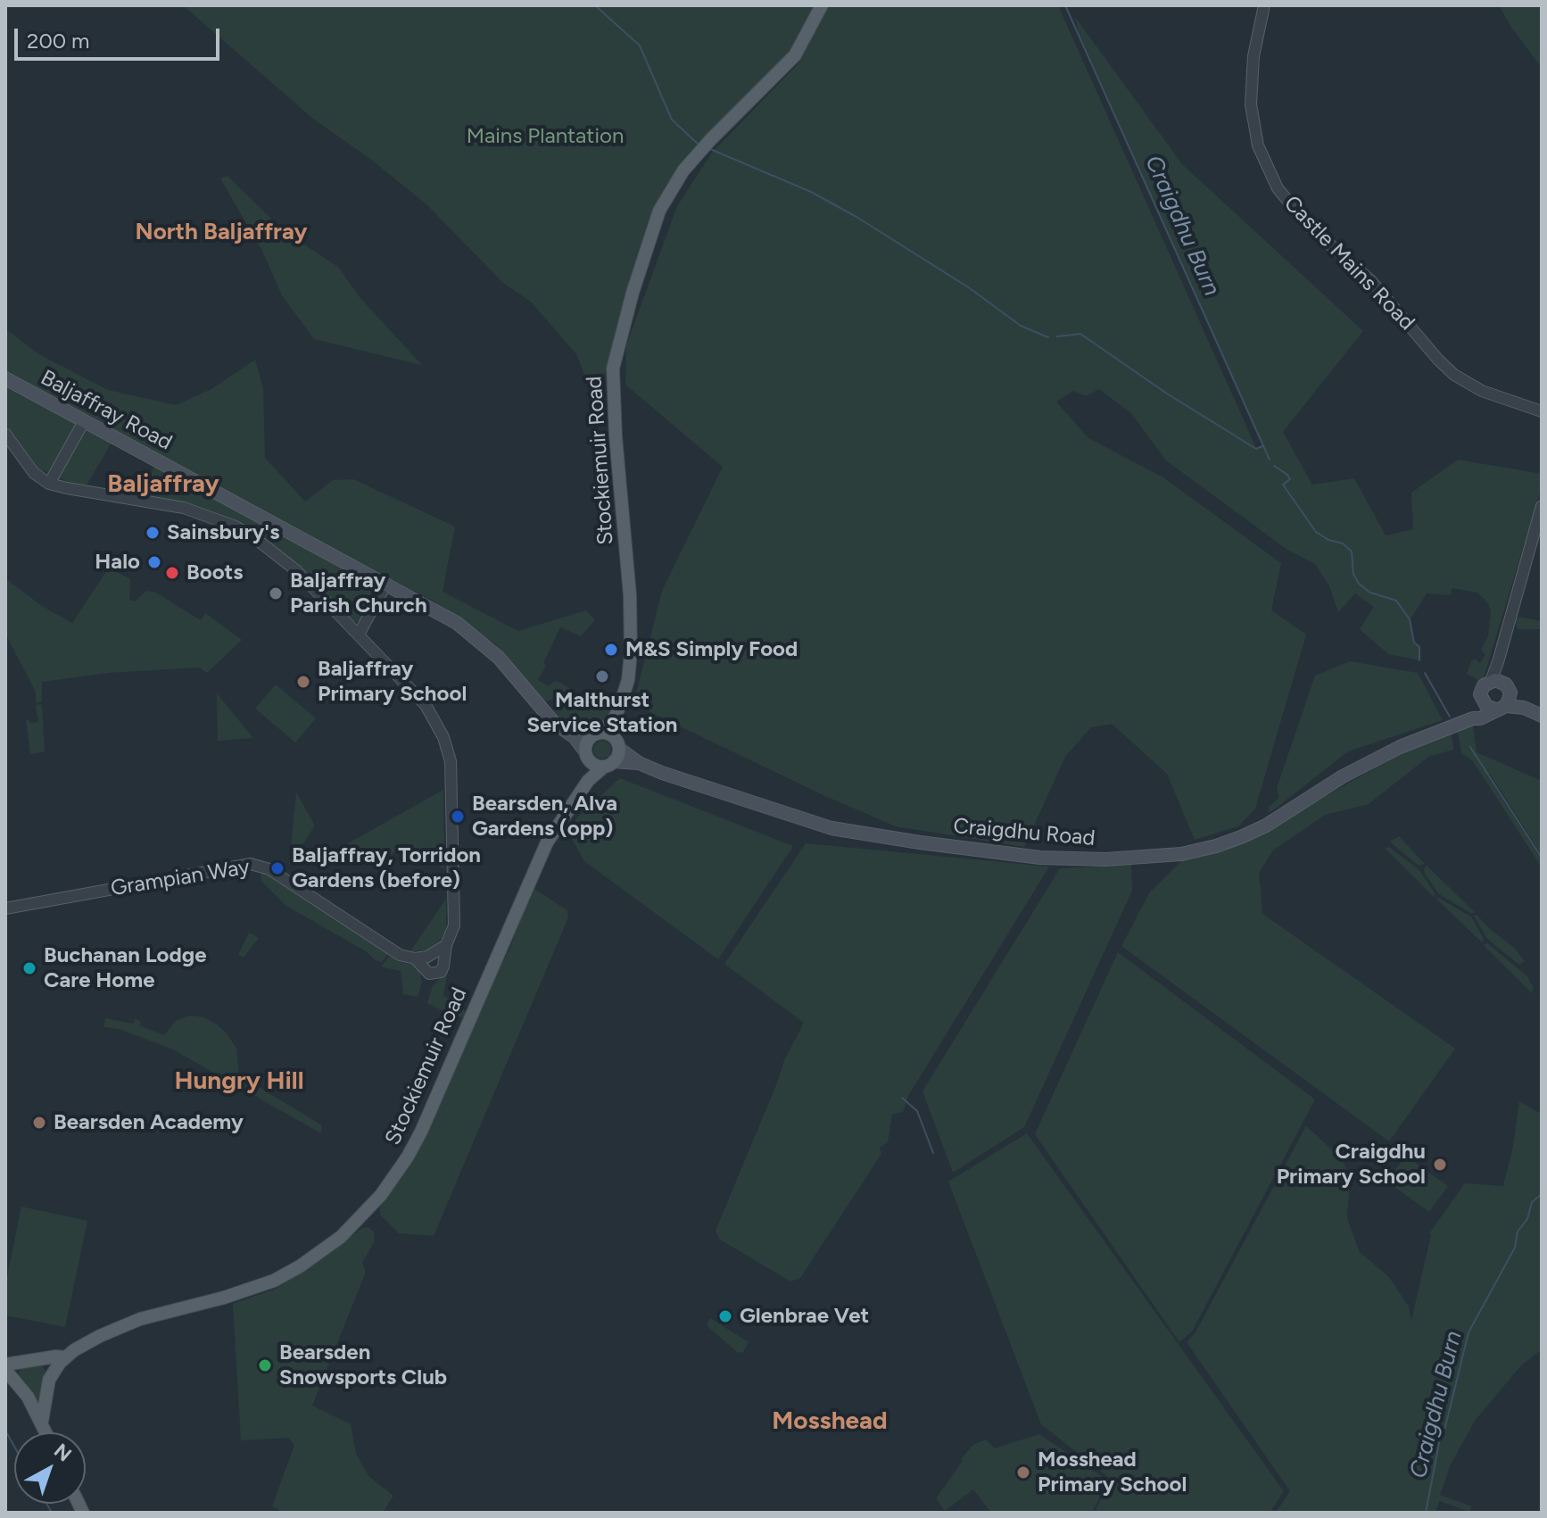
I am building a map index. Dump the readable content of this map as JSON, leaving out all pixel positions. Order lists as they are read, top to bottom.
{
  "streets": {
    "main road": ["Baljaffray Road", "Stockiemuir Road", "Craigdhu Road"],
    "street": ["Castle Mains Road", "Grampian Way"]
  },
  "crossings": [
    ["Stockiemuir Road", "Craigdhu Road"]
  ],
  "districts": [
    "North Baljaffray",
    "Baljaffray",
    "Hungry Hill",
    "Mosshead"
  ],
  "water": ["Craigdhu Burn"],
  "parks": ["Mains Plantation"],
  "places": [
    "Sainsbury's",
    "Halo",
    "Boots",
    "Baljaffray Parish Church",
    "M&S Simply Food",
    "Malthurst Service Station",
    "Baljaffray Primary School",
    "Bearsden, Alva Gardens (opp)",
    "Baljaffray, Torridon Gardens (before)",
    "Buchanan Lodge Care Home",
    "Bearsden Academy",
    "Craigdhu Primary School",
    "Glenbrae Vet",
    "Bearsden Snowsports Club",
    "Mosshead Primary School"
  ],
  "scale_bar": "200 m",
  "north": "top right"
}
